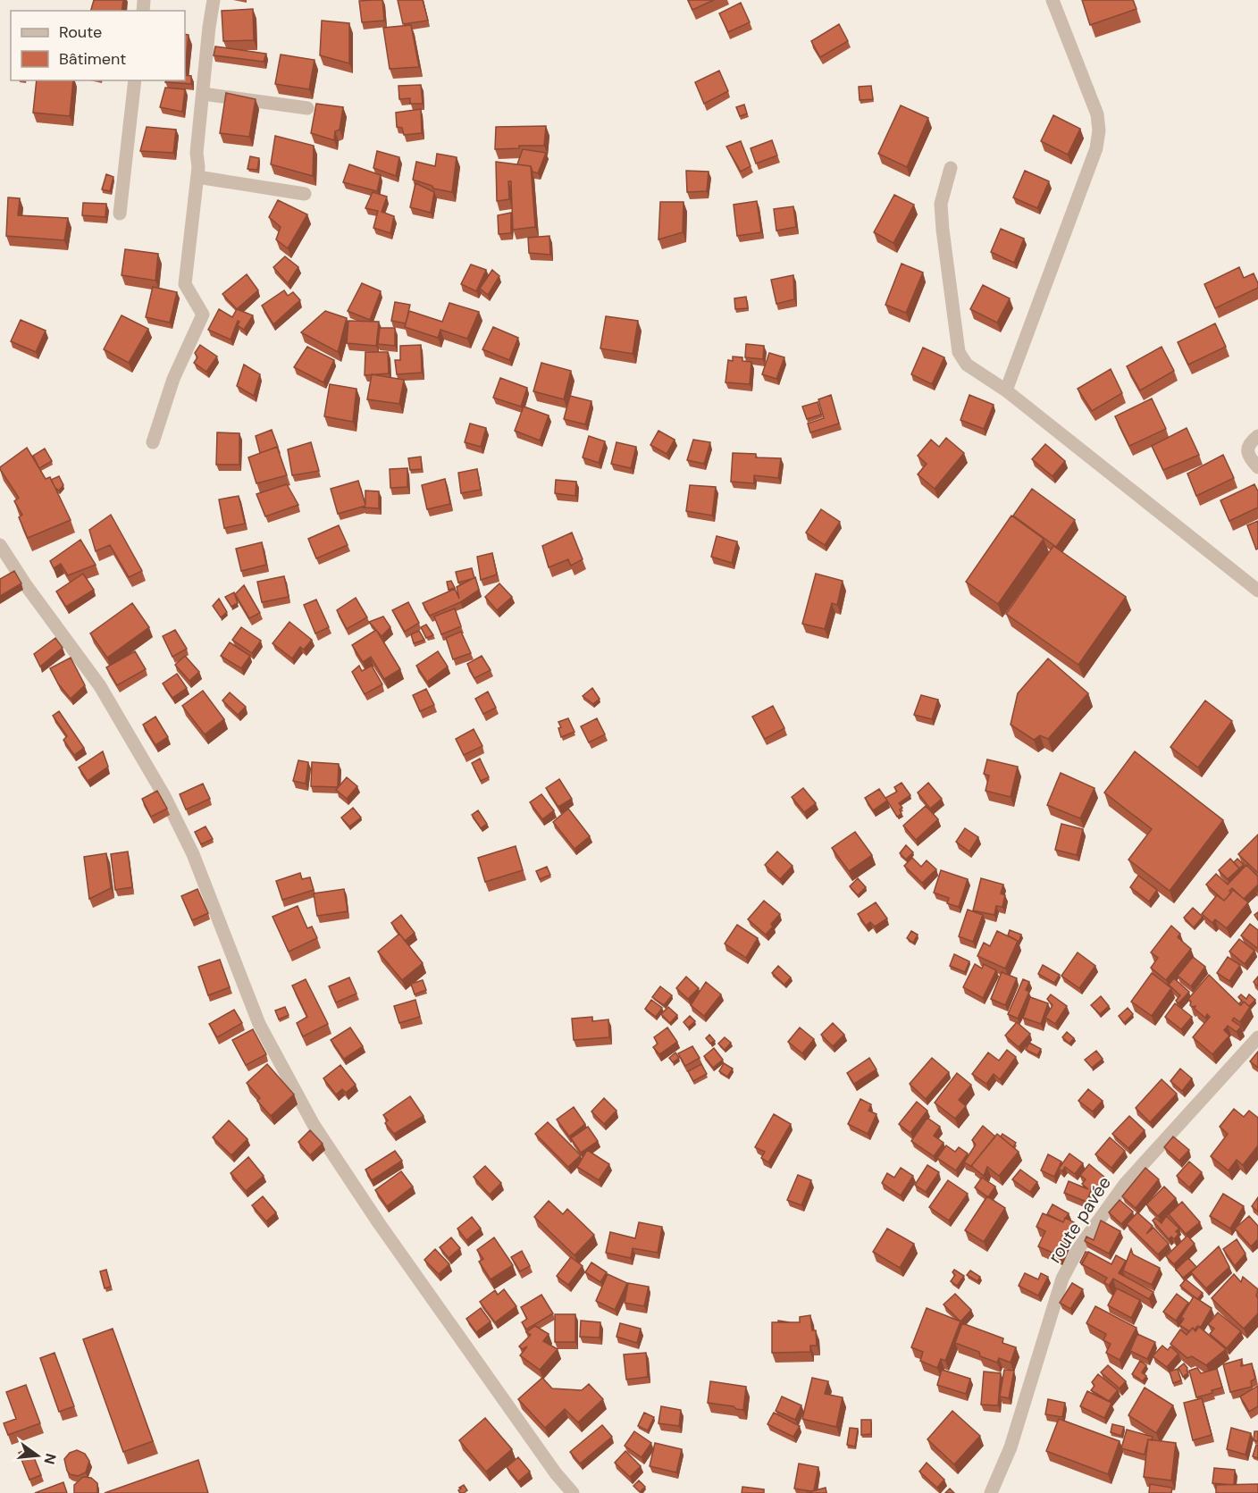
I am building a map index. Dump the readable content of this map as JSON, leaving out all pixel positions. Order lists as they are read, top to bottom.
{
  "streets": {
    "street": ["route pavée"]
  },
  "legend": ["Route", "Bâtiment"],
  "north": "right"
}
